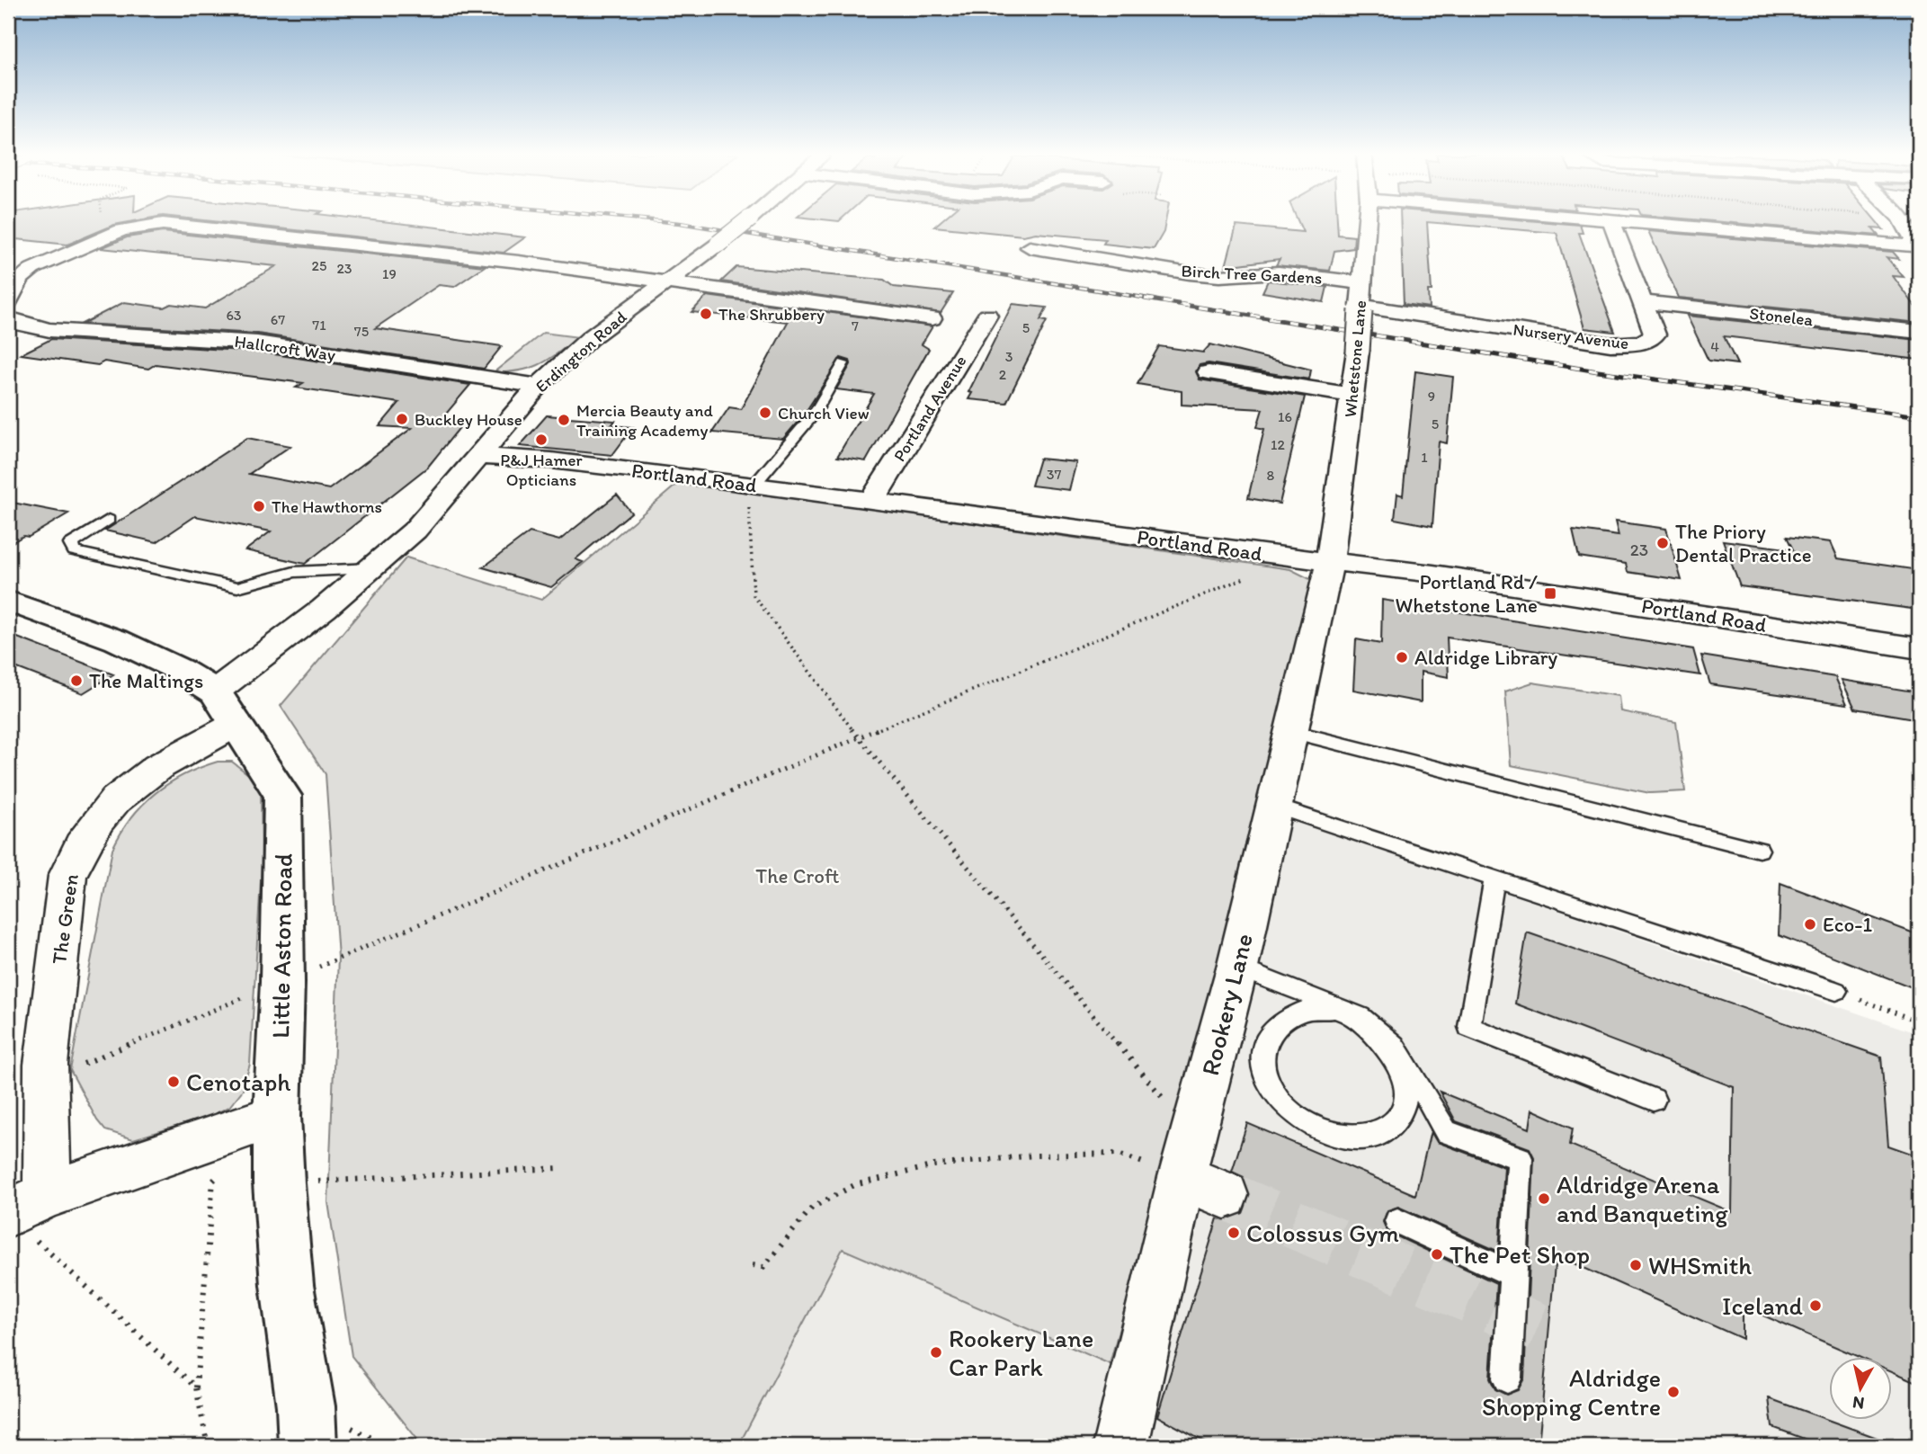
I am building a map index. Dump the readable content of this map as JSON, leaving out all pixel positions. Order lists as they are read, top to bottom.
{
  "streets": {
    "main road": ["Little Aston Road"],
    "street": [
      "Birch Tree Gardens",
      "Stonelea",
      "Nursery Avenue",
      "Hallcroft Way",
      "Erdington Road",
      "Whetstone Lane",
      "Portland Avenue",
      "Portland Road",
      "The Green",
      "Rookery Lane"
    ]
  },
  "crossings": [
    ["Birch Tree Gardens", "Whetstone Lane"],
    ["Stonelea", "Nursery Avenue"],
    ["Nursery Avenue", "Whetstone Lane"],
    ["Hallcroft Way", "Erdington Road"],
    ["Erdington Road", "Portland Road"],
    ["Erdington Road", "Little Aston Road"],
    ["Whetstone Lane", "Portland Road"],
    ["Whetstone Lane", "Rookery Lane"],
    ["Portland Avenue", "Portland Road"],
    ["Portland Road", "Rookery Lane"],
    ["The Green", "Little Aston Road"]
  ],
  "parks": ["The Croft"],
  "places": {
    "other": [
      "The Shrubbery",
      "Church View",
      "Buckley House",
      "Mercia Beauty and Training Academy",
      "P&J Hamer Opticians",
      "The Hawthorns",
      "The Priory Dental Practice",
      "Aldridge Library",
      "The Maltings",
      "Eco-1",
      "Cenotaph",
      "Aldridge Arena and Banqueting",
      "Colossus Gym",
      "The Pet Shop",
      "WHSmith",
      "Iceland",
      "Rookery Lane Car Park",
      "Aldridge Shopping Centre"
    ],
    "transit": ["Portland Rd / Whetstone Lane"]
  },
  "house_numbers": [
    "25",
    "23",
    "19",
    "63",
    "67",
    "71",
    "7",
    "5",
    "75",
    "4",
    "3",
    "2",
    "9",
    "16",
    "5",
    "12",
    "1",
    "37",
    "8",
    "23"
  ],
  "north": "bottom"
}
